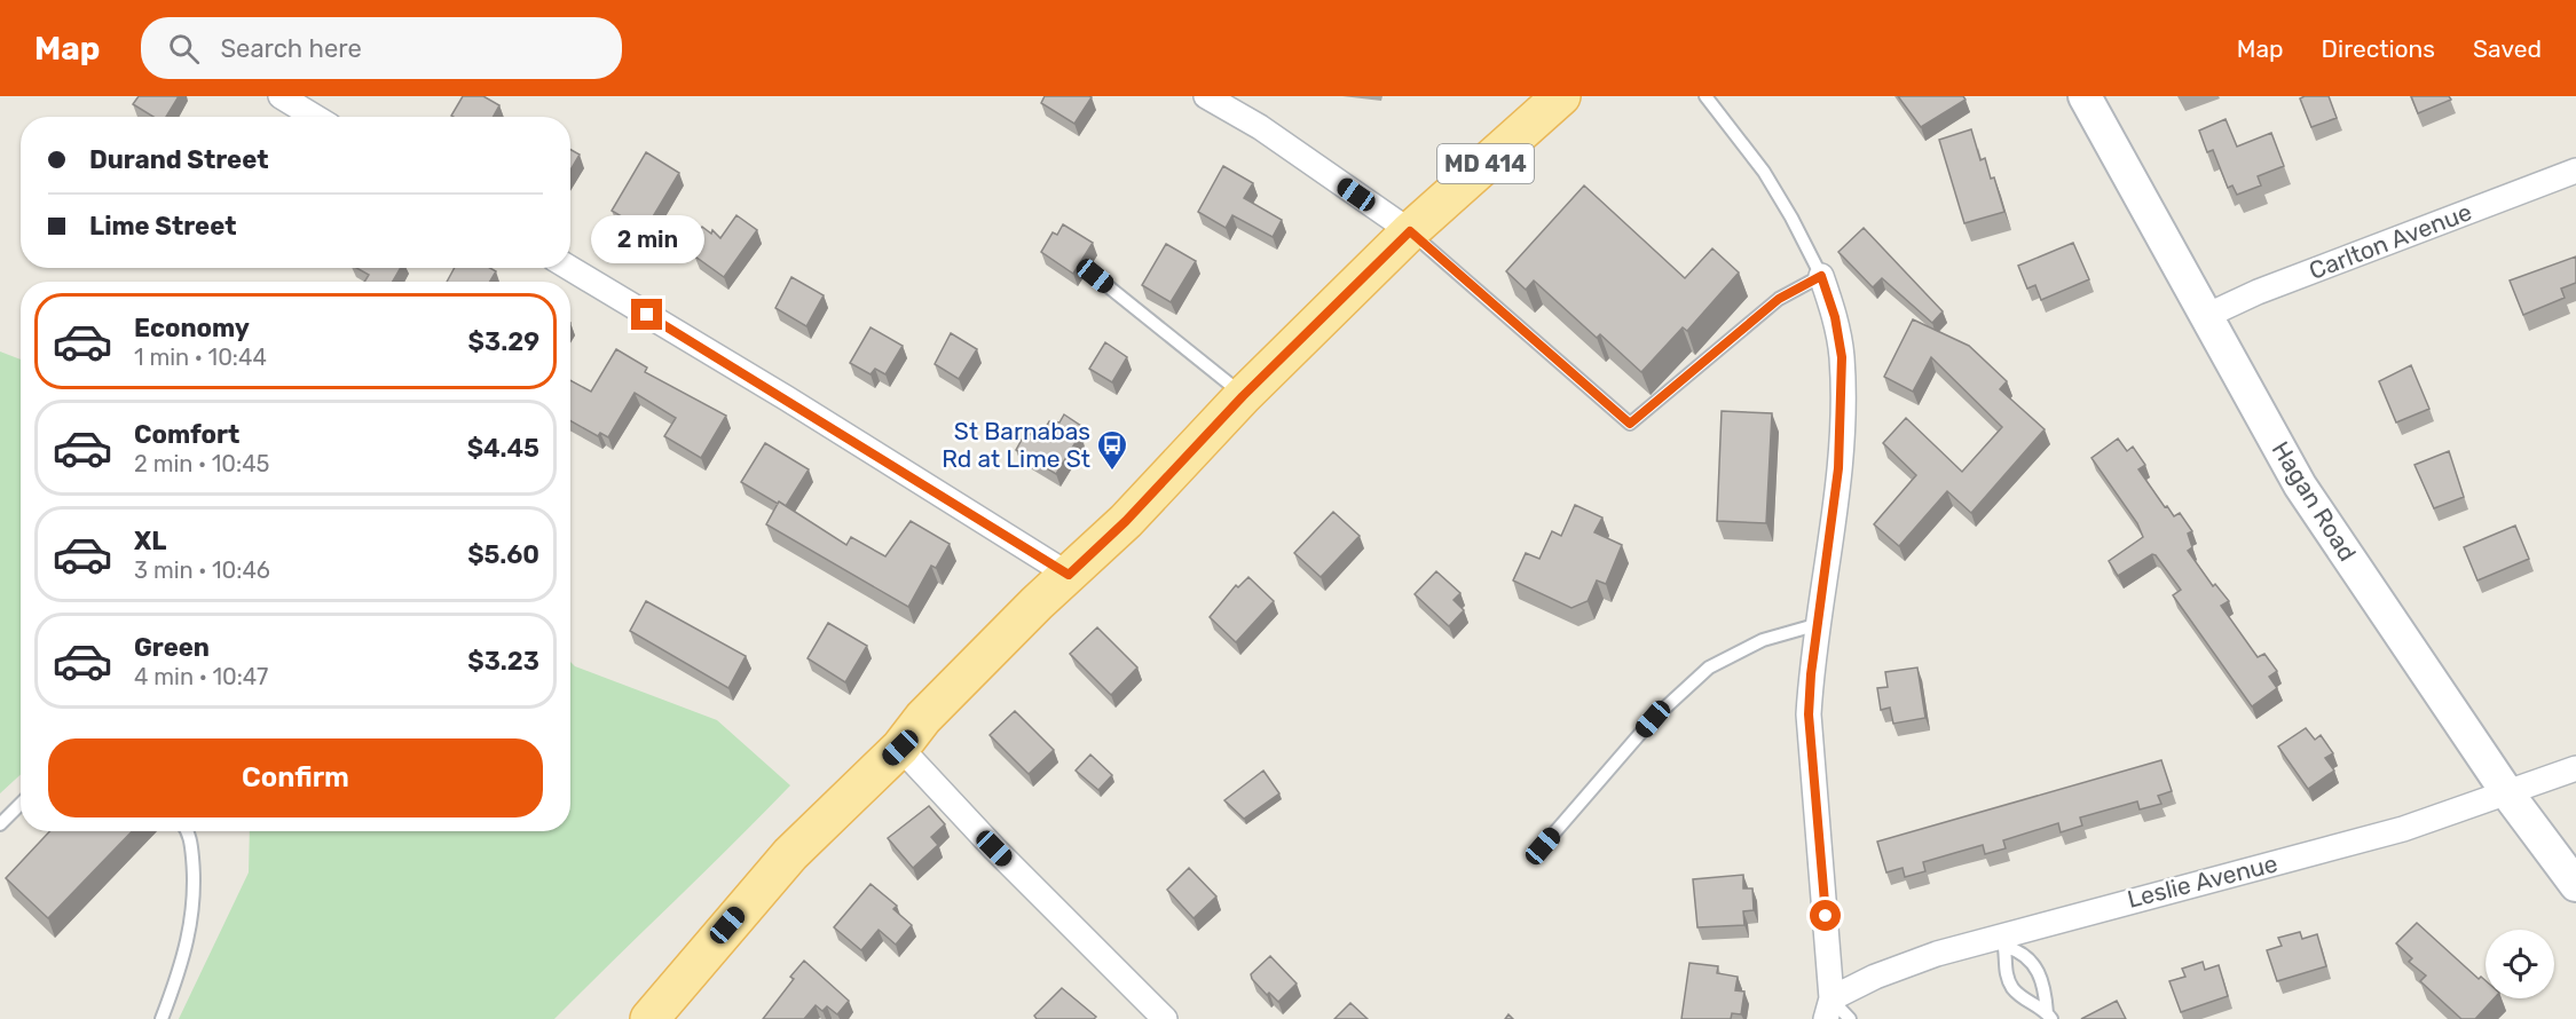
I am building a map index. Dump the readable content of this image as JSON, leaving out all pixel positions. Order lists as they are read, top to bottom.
{
  "streets": {
    "main road": ["MD 414"],
    "street": ["Carlton Avenue", "Hagan Road", "Leslie Avenue"]
  },
  "crossings": [
    ["Carlton Avenue", "Hagan Road"],
    ["Hagan Road", "Leslie Avenue"]
  ],
  "places": {
    "bus stop": ["St Barnabas Rd at Lime St"]
  },
  "page": {
    "header": "Map",
    "search": "Search here",
    "nav": ["Map", "Directions", "Saved"],
    "banner": ["Durand Street", "Lime Street"],
    "bubble": "2 min",
    "list": [
      {
        "name": "Economy",
        "note": "1 min · 10:44",
        "value": "$3.29"
      },
      {
        "name": "Comfort",
        "note": "2 min · 10:45",
        "value": "$4.45"
      },
      {
        "name": "XL",
        "note": "3 min · 10:46",
        "value": "$5.60"
      },
      {
        "name": "Green",
        "note": "4 min · 10:47",
        "value": "$3.23"
      }
    ],
    "buttons": "Confirm"
  }
}
